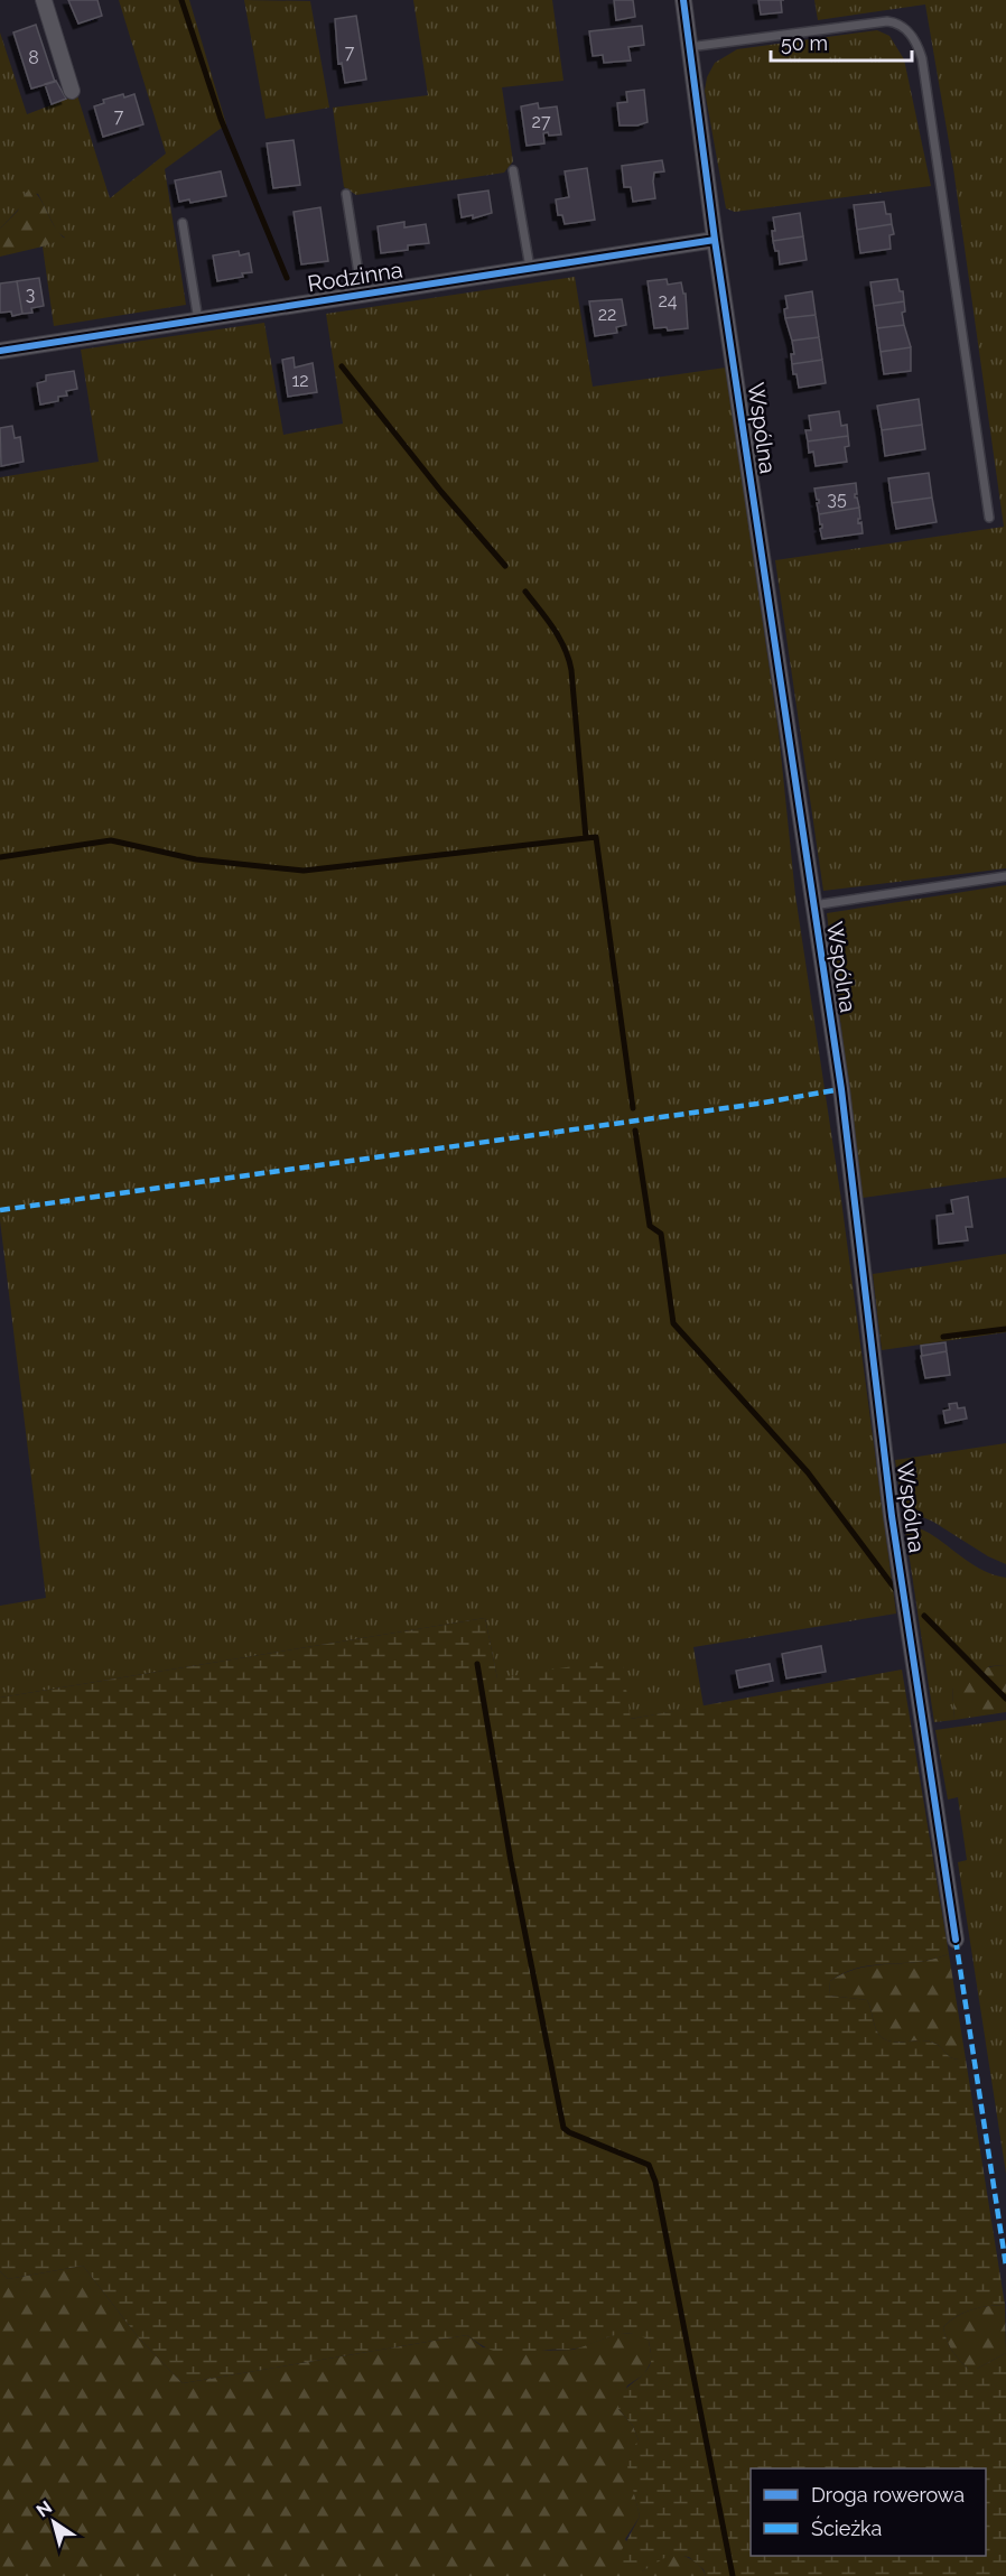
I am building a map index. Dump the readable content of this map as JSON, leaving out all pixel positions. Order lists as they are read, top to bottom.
{
  "streets": {
    "street": ["Rodzinna", "Wspólna"]
  },
  "crossings": [
    ["Rodzinna", "Wspólna"]
  ],
  "house_numbers": [
    "7",
    "8",
    "7",
    "27",
    "3",
    "24",
    "22",
    "12",
    "35"
  ],
  "legend": ["Droga rowerowa", "Ścieżka"],
  "scale_bar": "50 m",
  "north": "top left"
}
